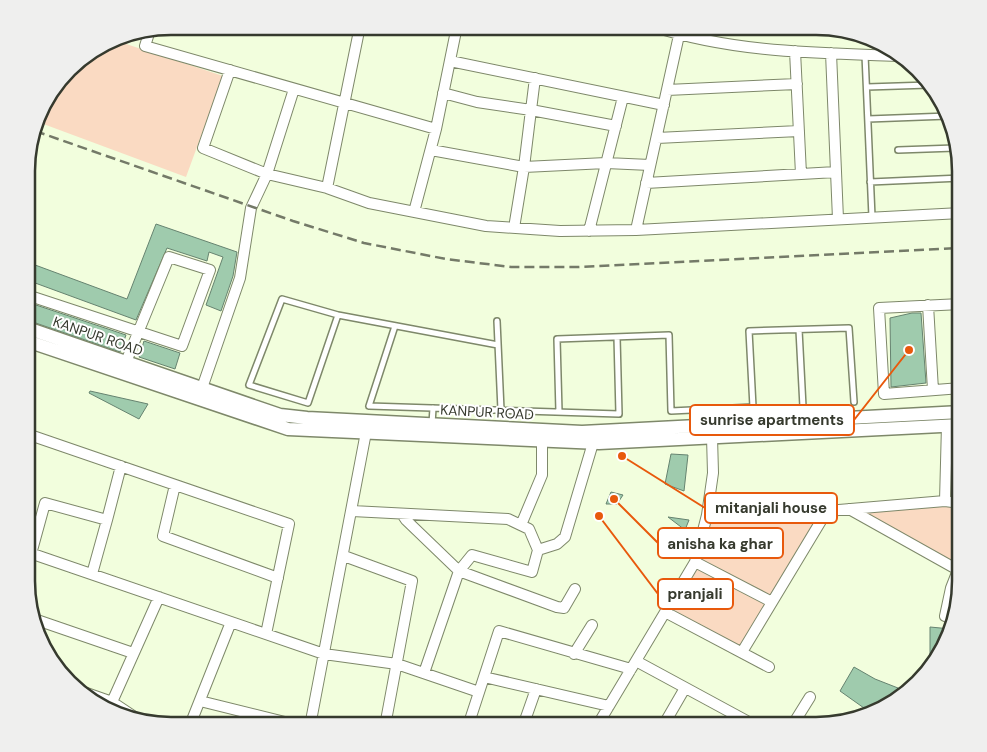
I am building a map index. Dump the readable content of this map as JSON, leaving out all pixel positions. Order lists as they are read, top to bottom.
{
  "streets": {
    "street": ["KANPUR ROAD"]
  },
  "places": [
    "sunrise apartments",
    "mitanjali house",
    "anisha ka ghar",
    "pranjali"
  ]
}
